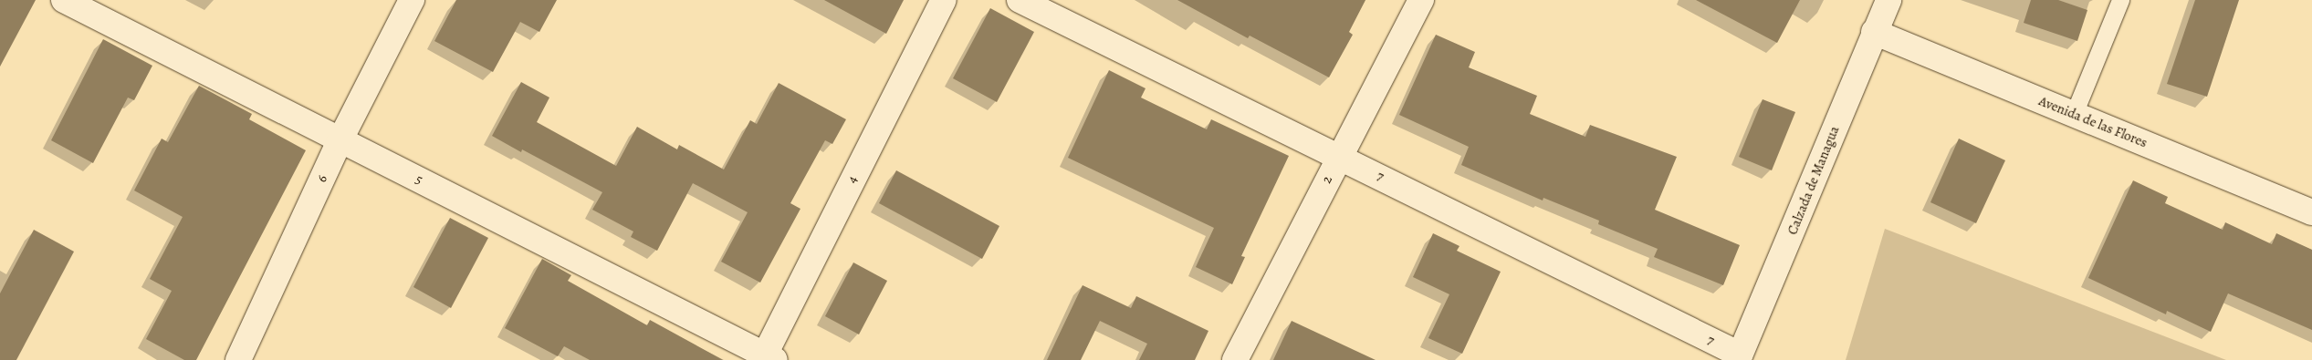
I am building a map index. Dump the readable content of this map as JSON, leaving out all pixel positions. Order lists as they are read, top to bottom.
{
  "streets": {
    "street": [
      "Avenida de las Flores",
      "7",
      "6",
      "5",
      "4",
      "2",
      "Calzada de Managua"
    ]
  },
  "crossings": [
    ["Avenida de las Flores", "Calzada de Managua"],
    ["7", "2"],
    ["7", "Calzada de Managua"],
    ["6", "5"],
    ["5", "4"]
  ]
}
